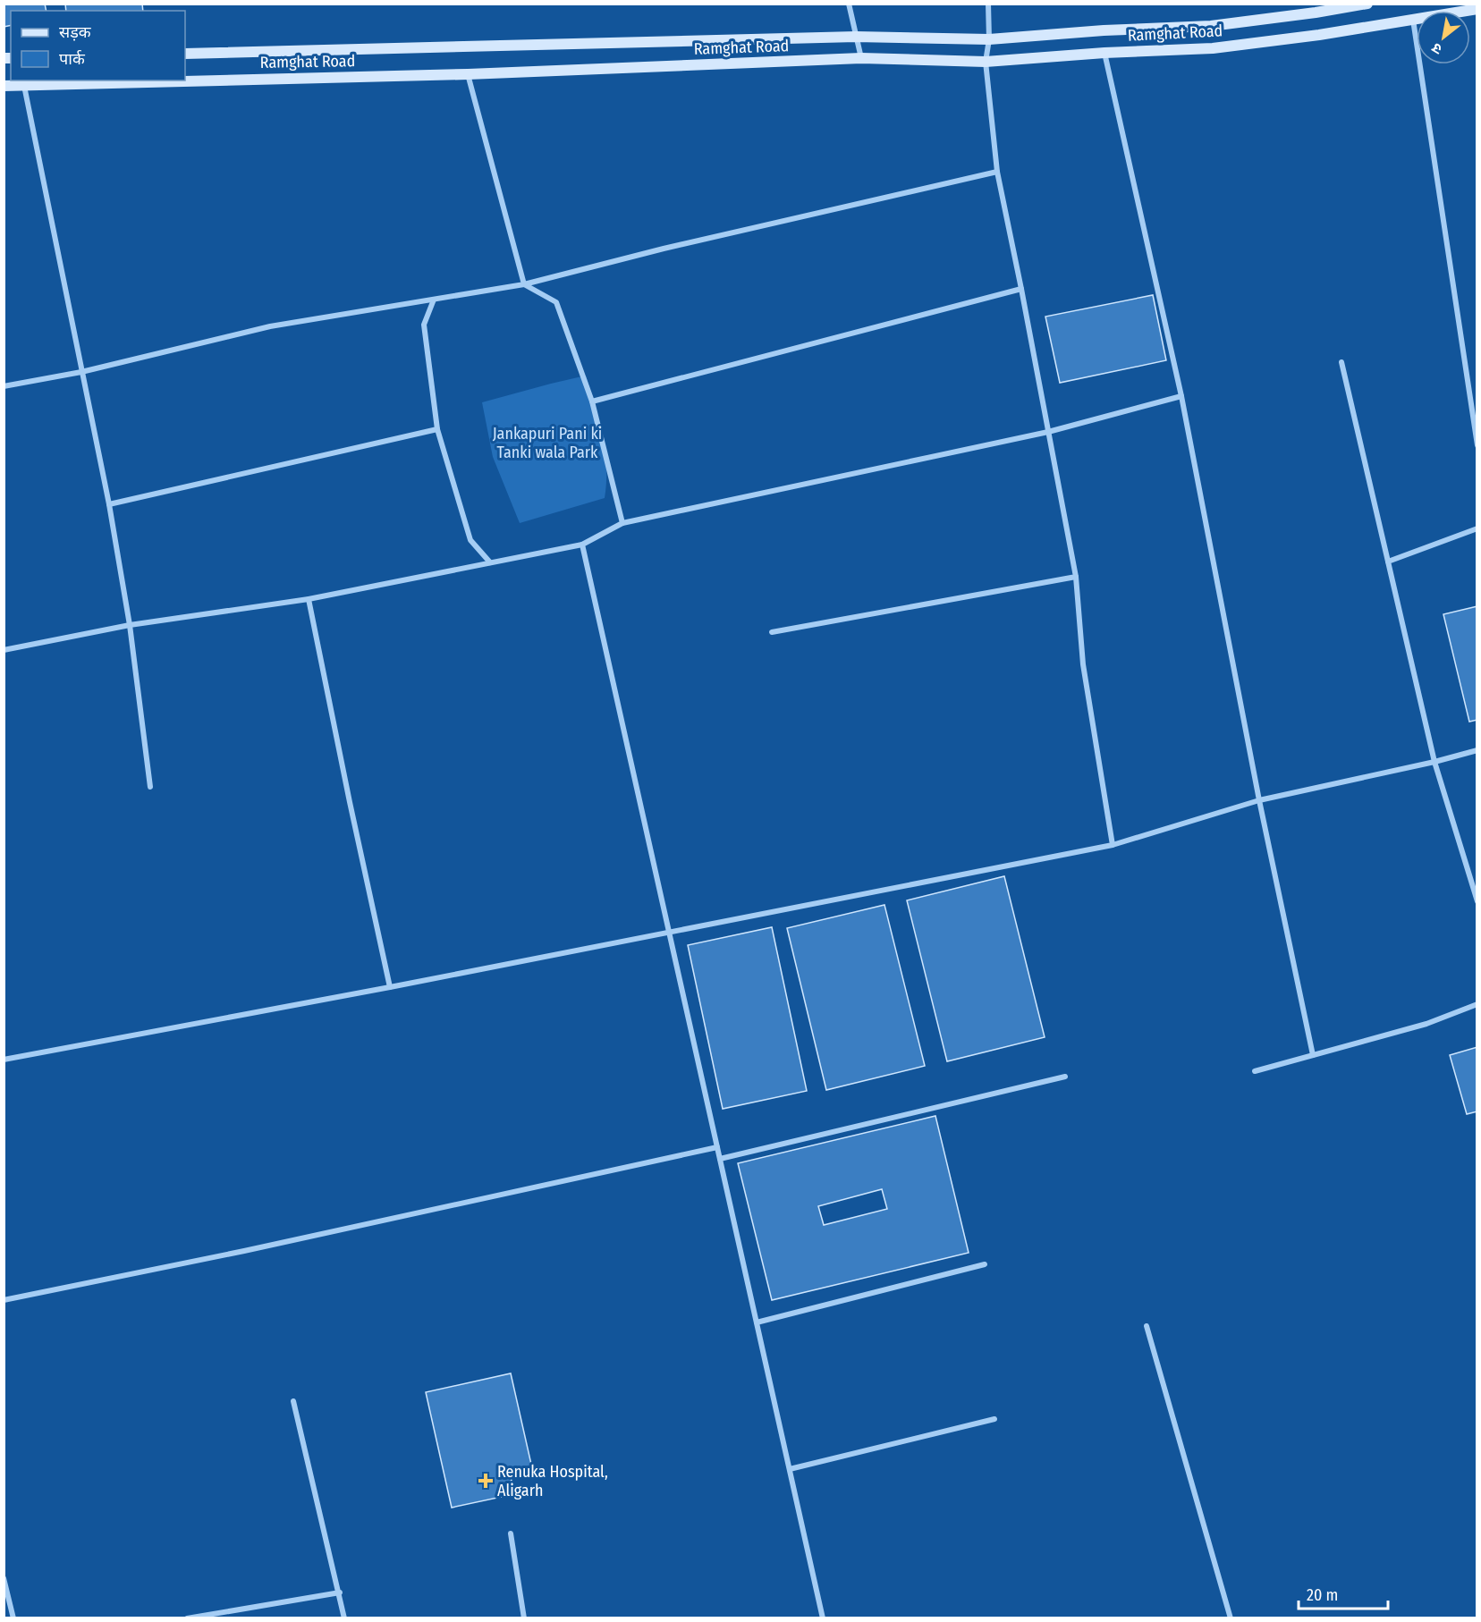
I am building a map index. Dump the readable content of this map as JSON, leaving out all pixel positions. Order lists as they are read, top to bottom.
{
  "streets": {
    "main road": ["Ramghat Road"]
  },
  "parks": ["Jankapuri Pani ki Tanki wala Park"],
  "places": {
    "health": ["Renuka Hospital, Aligarh"]
  },
  "legend": ["सड़क", "पार्क"],
  "scale_bar": "20 m",
  "north": "bottom left"
}
